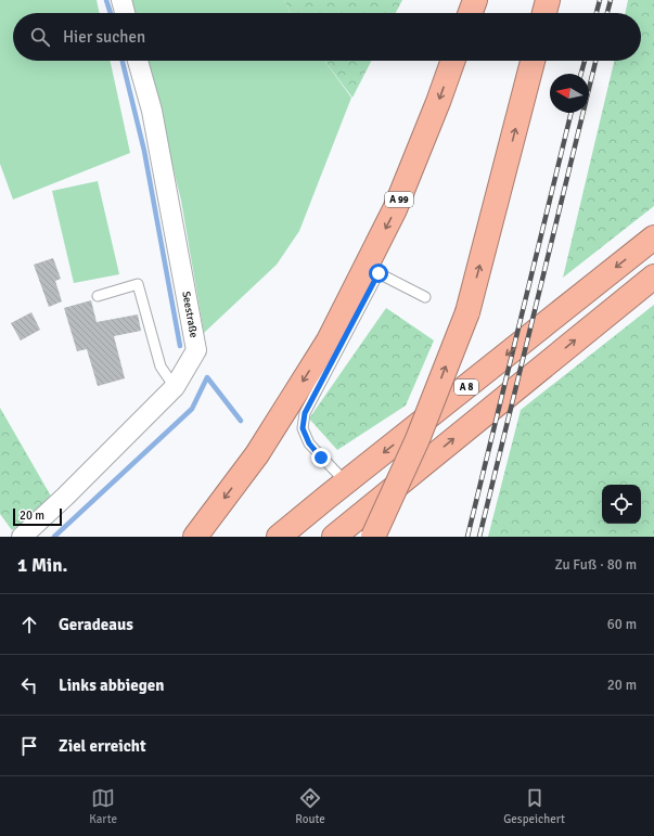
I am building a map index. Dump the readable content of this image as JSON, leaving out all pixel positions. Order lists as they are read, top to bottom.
{
  "streets": {
    "highway": ["A 99", "A 8"],
    "street": ["Seestraße"]
  },
  "scale_bar": "20 m",
  "north": "left",
  "page": {
    "search": "Hier suchen",
    "scale": "20 m",
    "heading": ["1 Min.", "Zu Fuß · 80 m"],
    "list": [
      ["Geradeaus", "60 m"],
      ["Links abbiegen", "20 m"],
      "Ziel erreicht"
    ],
    "nav": ["Karte", "Route", "Gespeichert"]
  }
}
